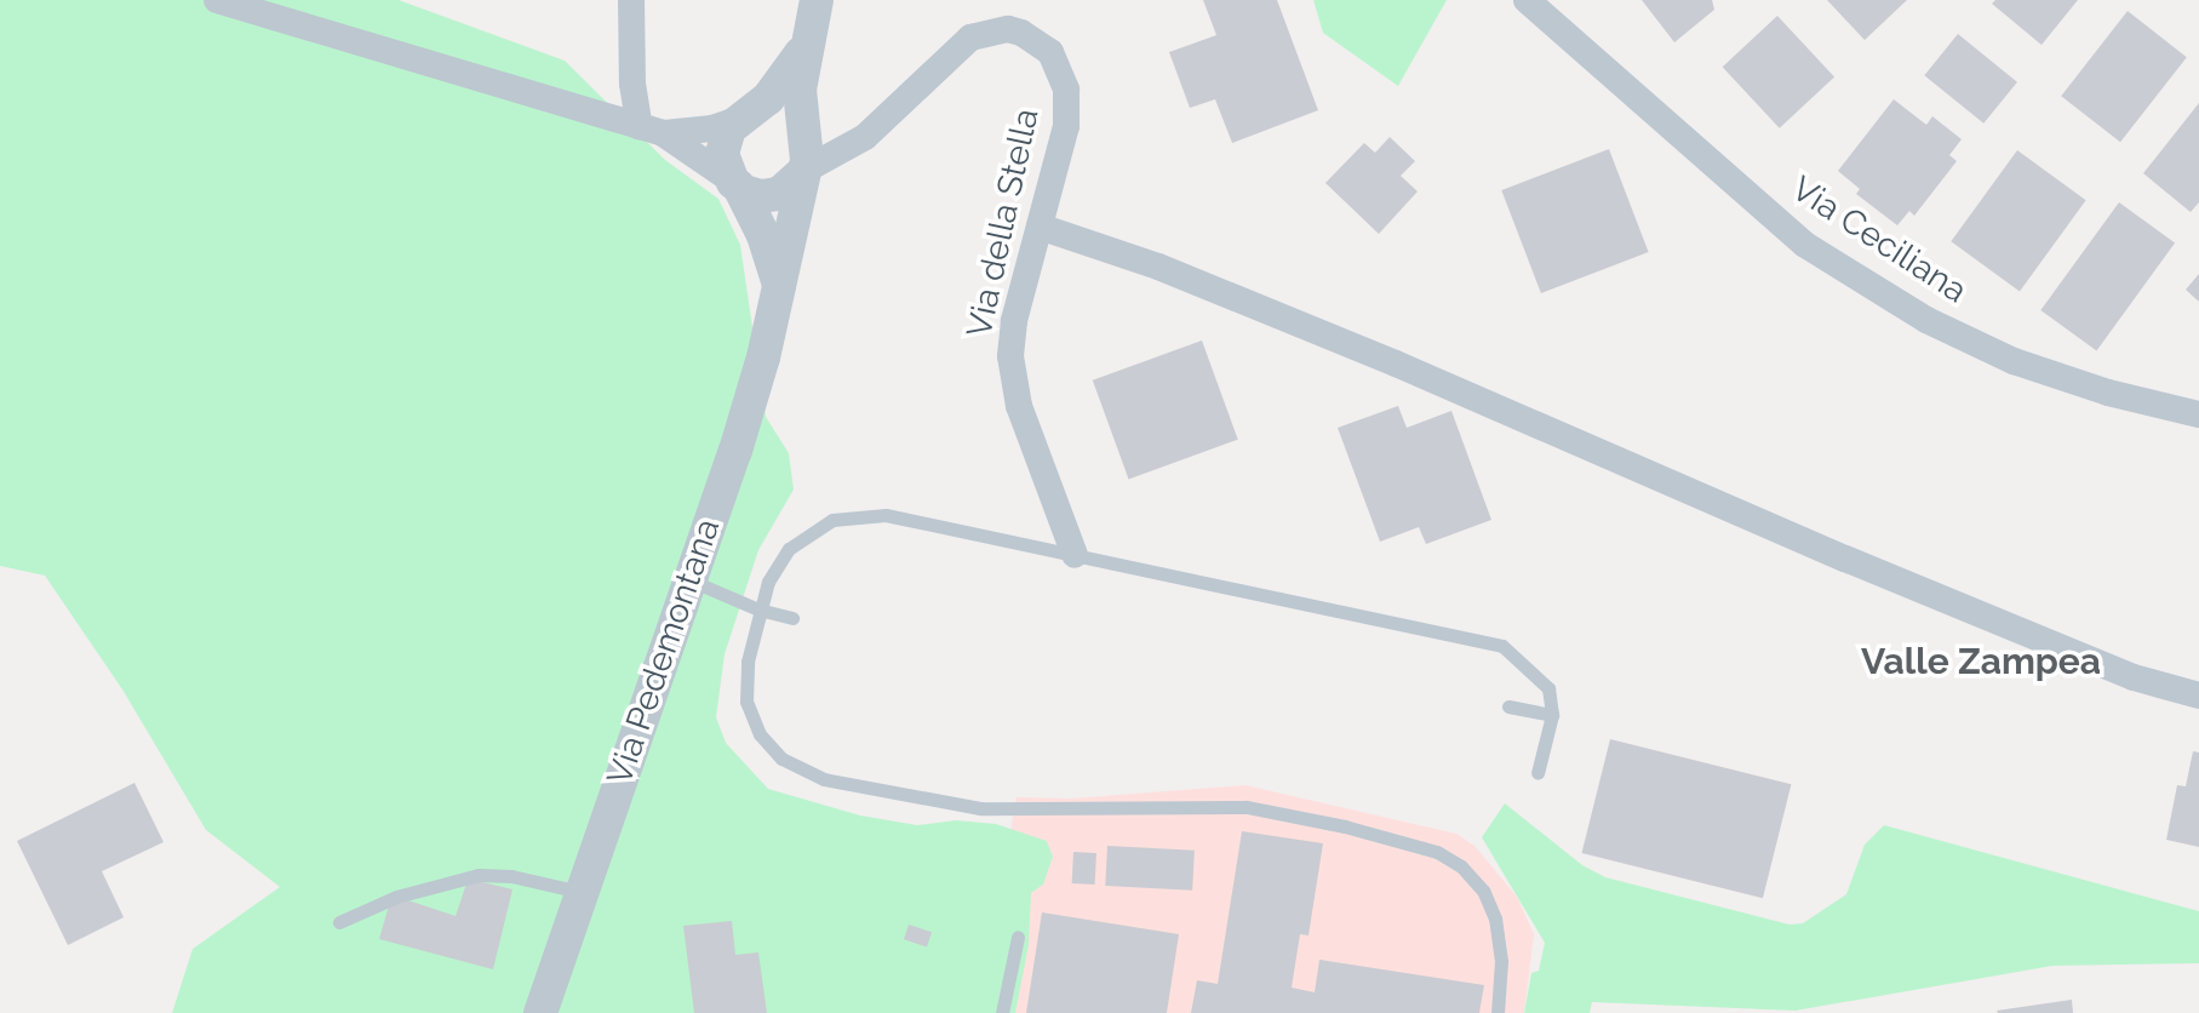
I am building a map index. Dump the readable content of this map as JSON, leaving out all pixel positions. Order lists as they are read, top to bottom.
{
  "streets": {
    "street": ["Via della Stella", "Via Ceciliana", "Via Pedemontana"]
  },
  "crossings": [
    ["Via della Stella", "Via Pedemontana"]
  ],
  "districts": ["Valle Zampea"]
}
